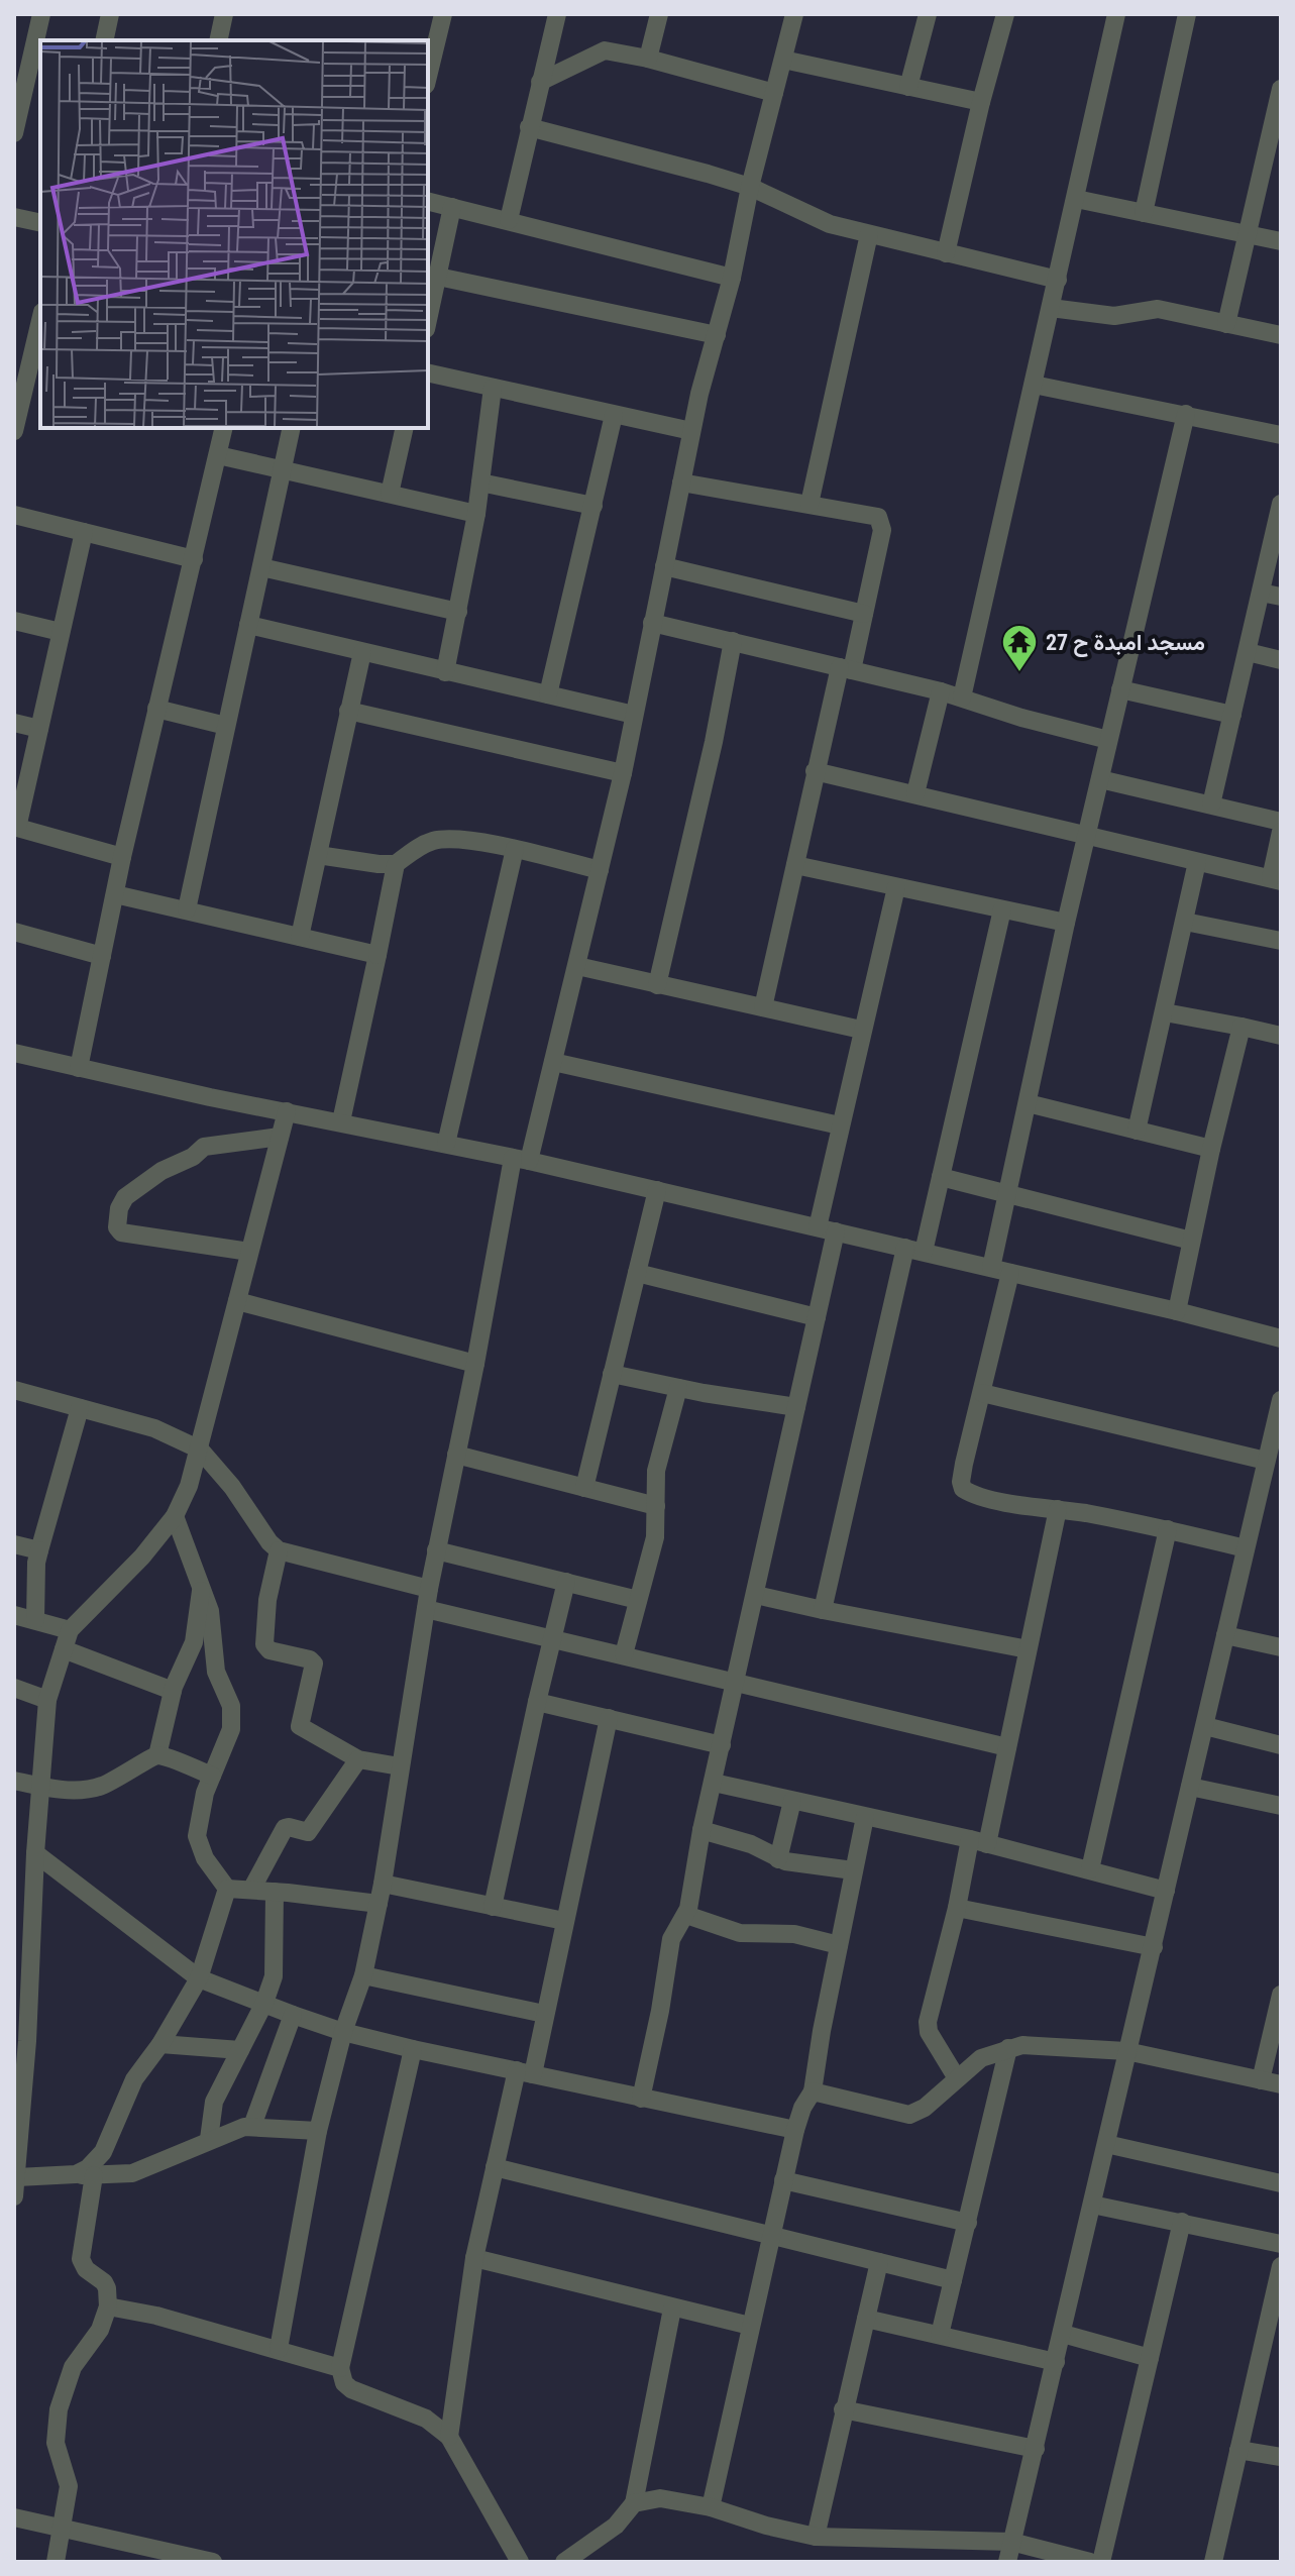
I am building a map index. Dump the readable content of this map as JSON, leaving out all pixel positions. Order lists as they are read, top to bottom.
{
  "places": {
    "temple": ["مسجد امبدة ح 27"]
  }
}
